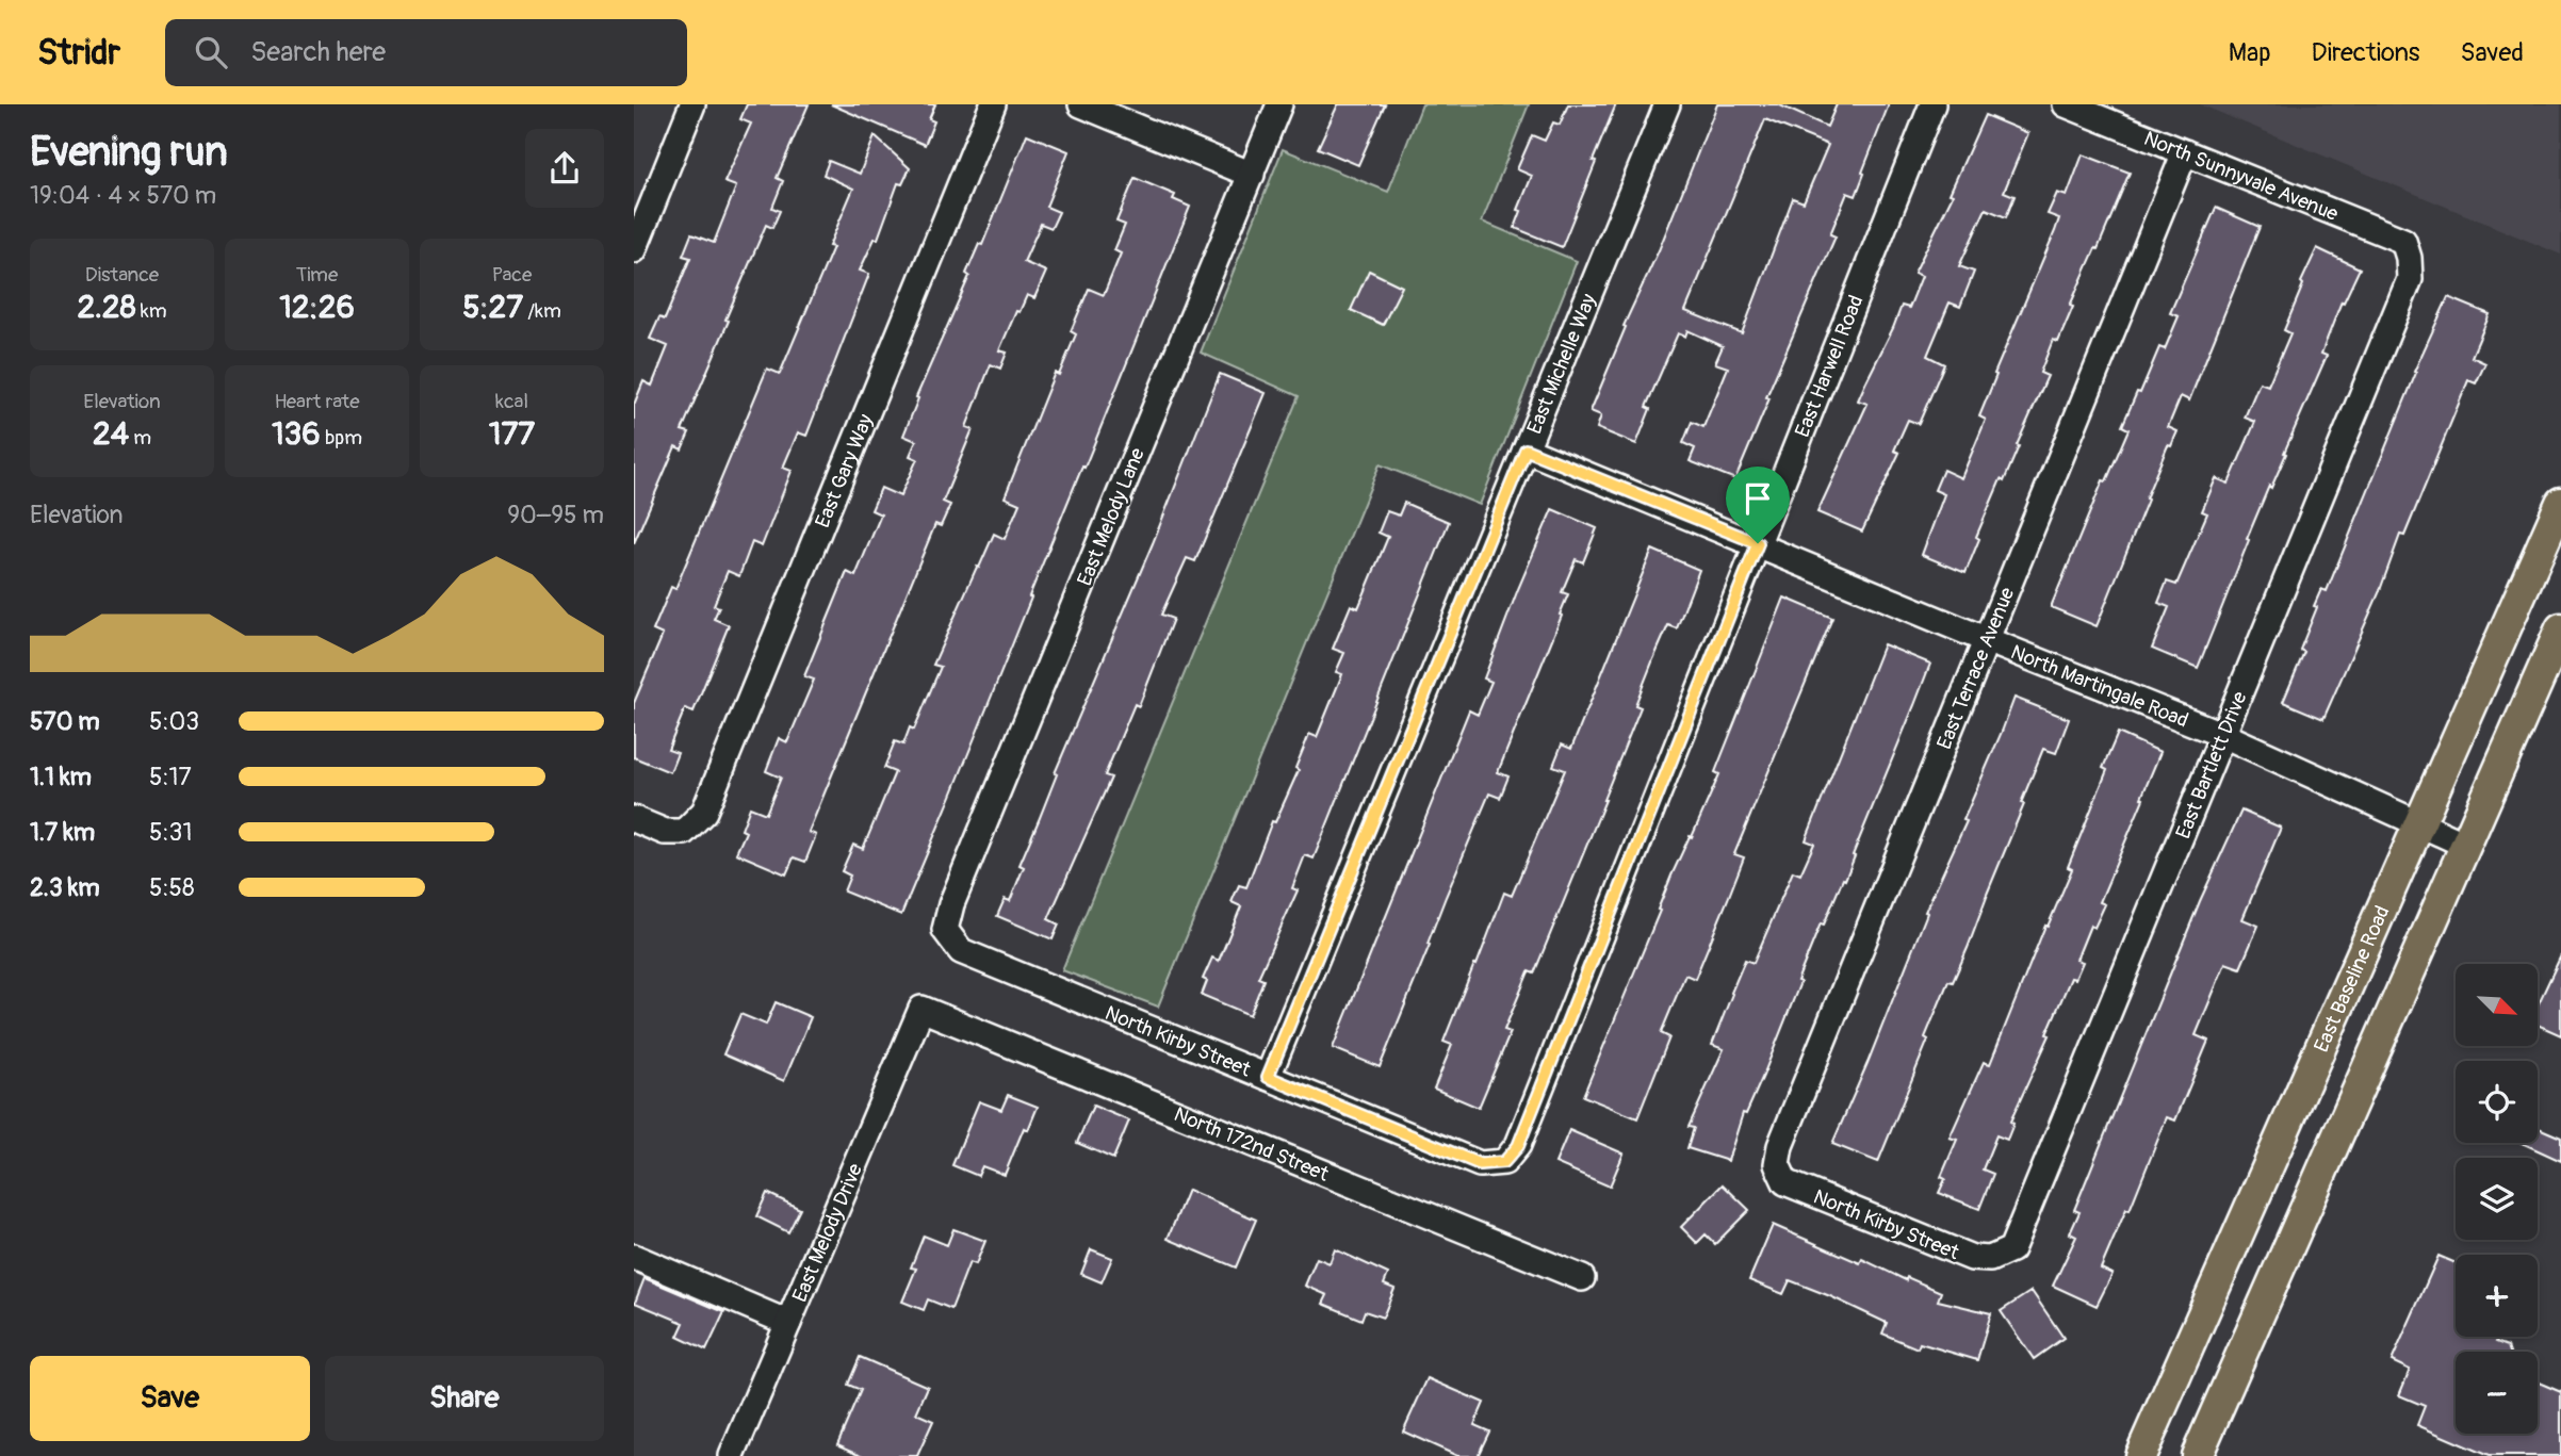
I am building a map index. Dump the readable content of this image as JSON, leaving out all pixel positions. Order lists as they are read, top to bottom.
{
  "streets": {
    "main road": ["East Baseline Road"],
    "street": [
      "North Sunnyvale Avenue",
      "East Michelle Way",
      "East Harwell Road",
      "East Gary Way",
      "East Melody Lane",
      "East Terrace Avenue",
      "North Martingale Road",
      "East Bartlett Drive",
      "North Kirby Street",
      "North 172nd Street",
      "East Melody Drive"
    ]
  },
  "crossings": [
    ["North Sunnyvale Avenue", "East Terrace Avenue"],
    ["North Sunnyvale Avenue", "East Bartlett Drive"],
    ["East Michelle Way", "North Martingale Road"],
    ["East Michelle Way", "North Kirby Street"],
    ["East Harwell Road", "North Martingale Road"],
    ["East Harwell Road", "North Kirby Street"],
    ["East Melody Lane", "North Kirby Street"],
    ["East Terrace Avenue", "North Martingale Road"],
    ["East Terrace Avenue", "North Kirby Street"],
    ["North Martingale Road", "East Bartlett Drive"],
    ["North Martingale Road", "East Baseline Road"],
    ["East Bartlett Drive", "North Kirby Street"],
    ["North 172nd Street", "East Melody Drive"]
  ],
  "north": "bottom right",
  "page": {
    "header": "Stridr",
    "search": "Search here",
    "nav": ["Map", "Directions", "Saved"],
    "heading": ["Evening run", "19:04 · 4 × 570 m"],
    "stats": [
      ["Distance", "2.28 km"],
      ["Time", "12:26"],
      ["Pace", "5:27 /km"],
      ["Elevation", "24 m"],
      ["Heart rate", "136 bpm"],
      ["kcal", "177"]
    ],
    "chart": ["Elevation", "90–95 m"],
    "list": [
      {
        "name": "570 m",
        "note": "5:03"
      },
      {
        "name": "1.1 km",
        "note": "5:17"
      },
      {
        "name": "1.7 km",
        "note": "5:31"
      },
      {
        "name": "2.3 km",
        "note": "5:58"
      }
    ],
    "map_buttons": ["+", "−"],
    "buttons": ["Save", "Share"]
  }
}
